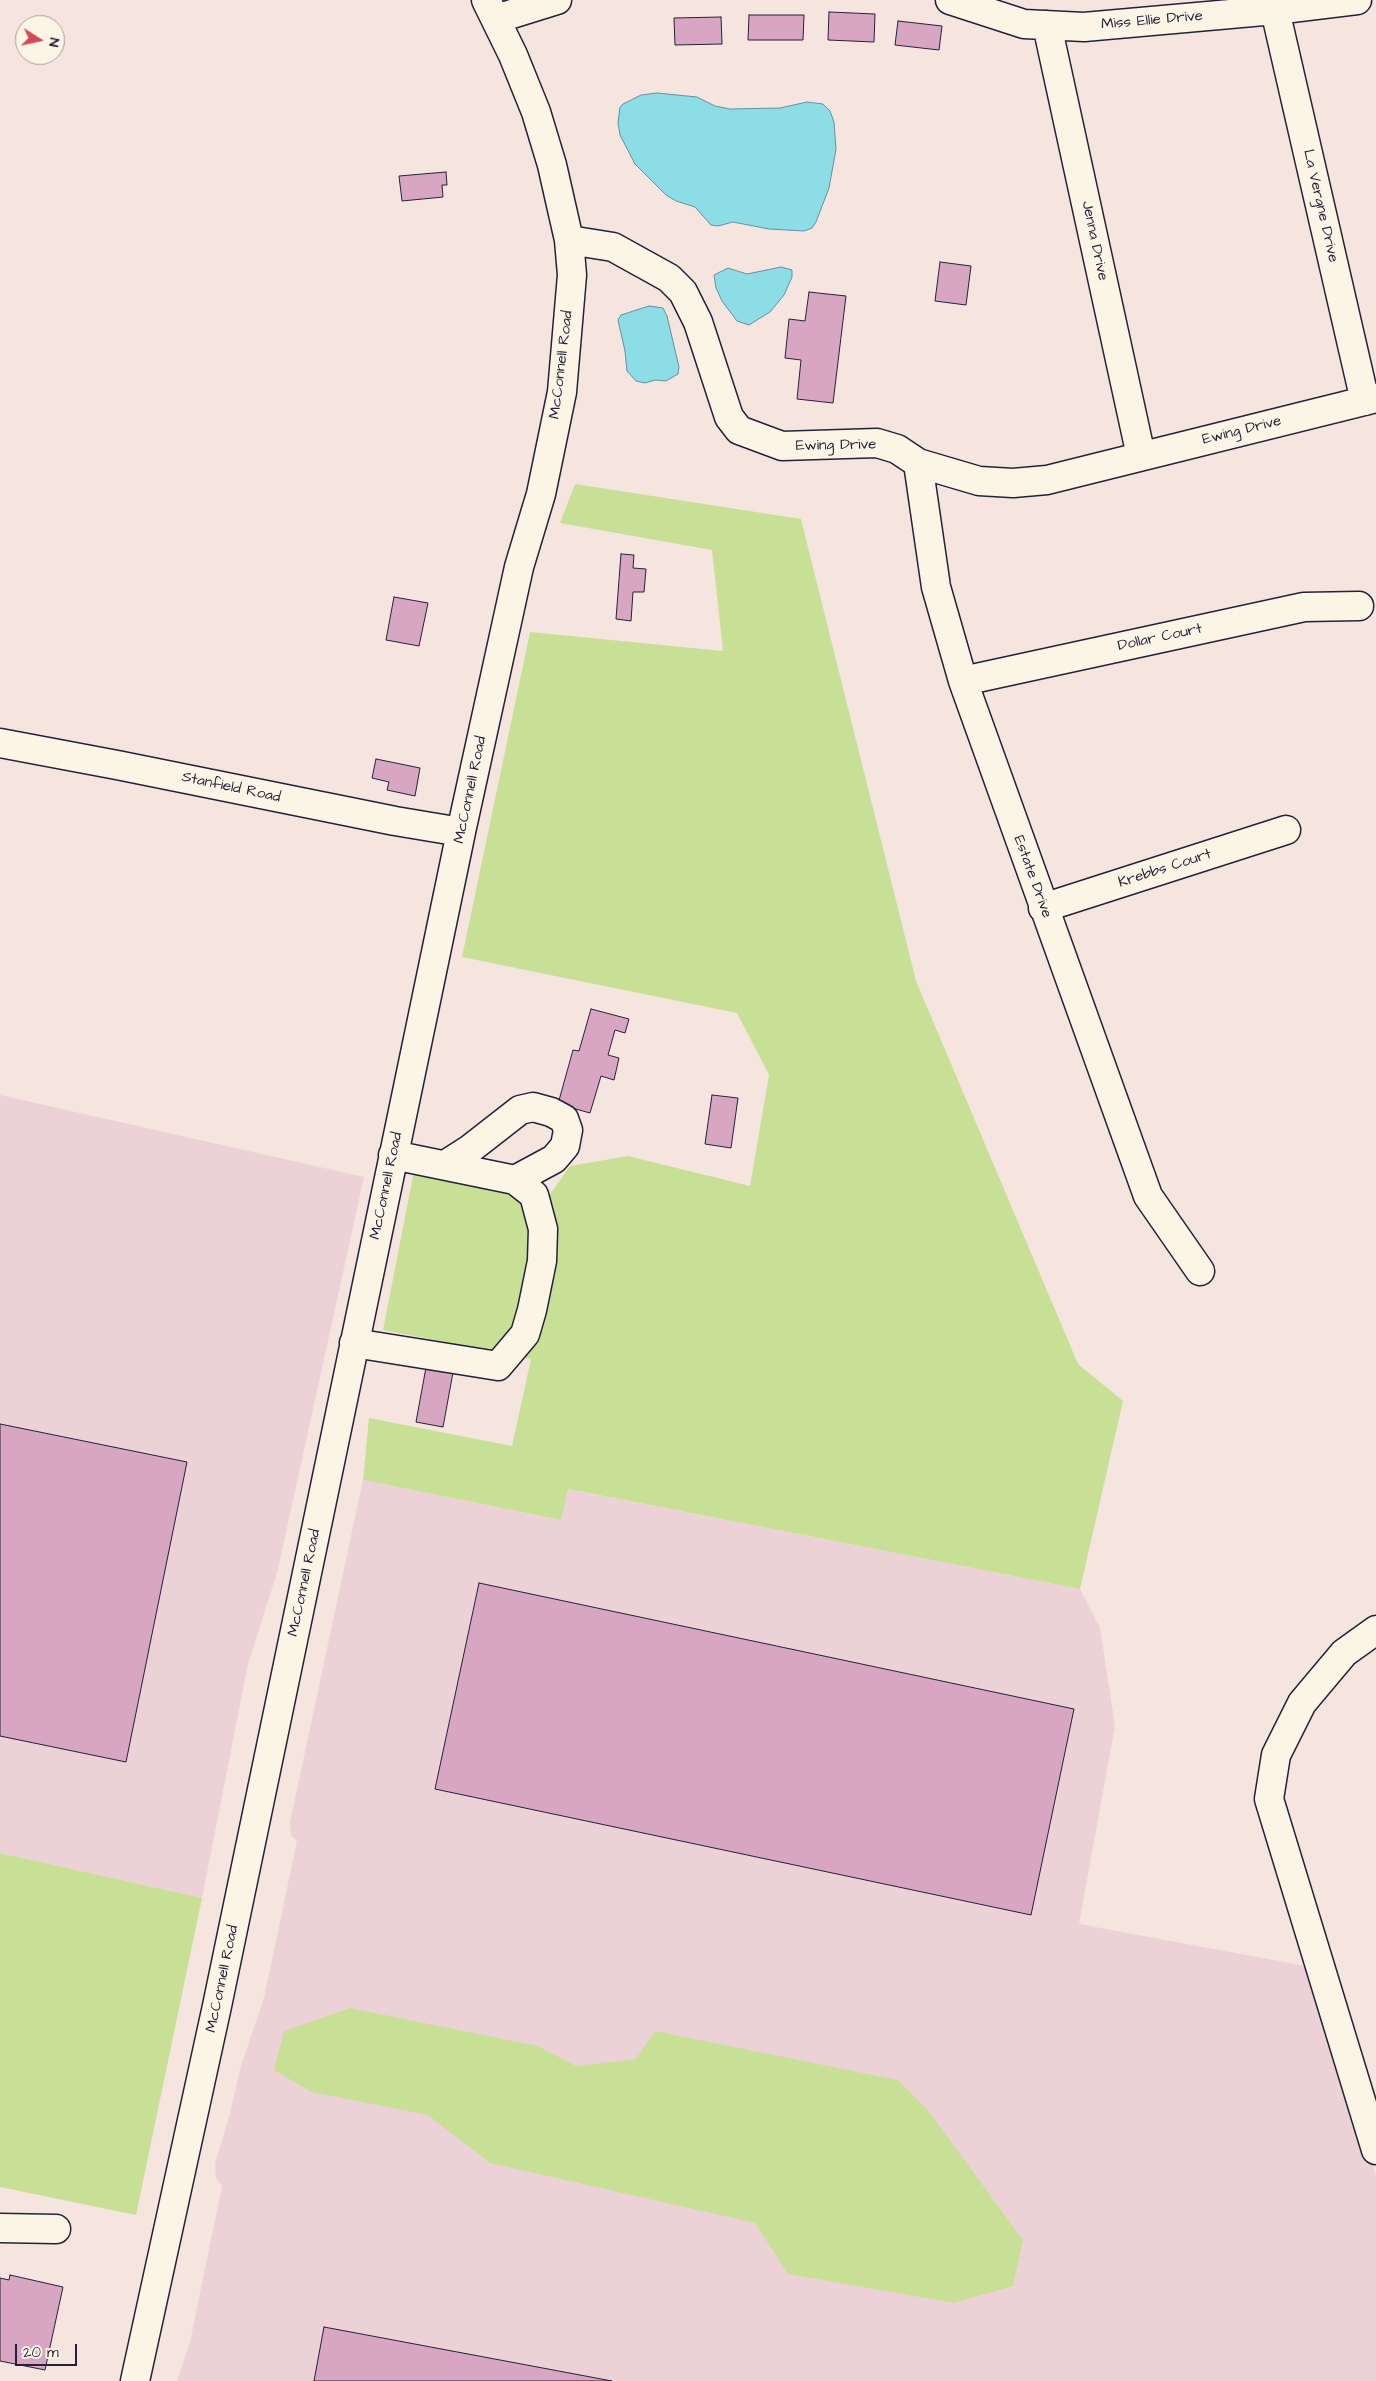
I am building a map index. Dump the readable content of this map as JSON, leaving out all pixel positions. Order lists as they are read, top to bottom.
{
  "streets": {
    "street": [
      "Miss Ellie Drive",
      "La Vergne Drive",
      "Jenna Drive",
      "McConnell Road",
      "Ewing Drive",
      "Dollar Court",
      "Stanfield Road",
      "Krebbs Court",
      "Estate Drive"
    ]
  },
  "crossings": [
    ["Miss Ellie Drive", "La Vergne Drive"],
    ["Miss Ellie Drive", "Jenna Drive"],
    ["La Vergne Drive", "Ewing Drive"],
    ["Jenna Drive", "Ewing Drive"],
    ["McConnell Road", "Ewing Drive"],
    ["McConnell Road", "Stanfield Road"],
    ["Ewing Drive", "Estate Drive"],
    ["Dollar Court", "Estate Drive"],
    ["Krebbs Court", "Estate Drive"]
  ],
  "scale_bar": "20 m",
  "north": "right"
}
